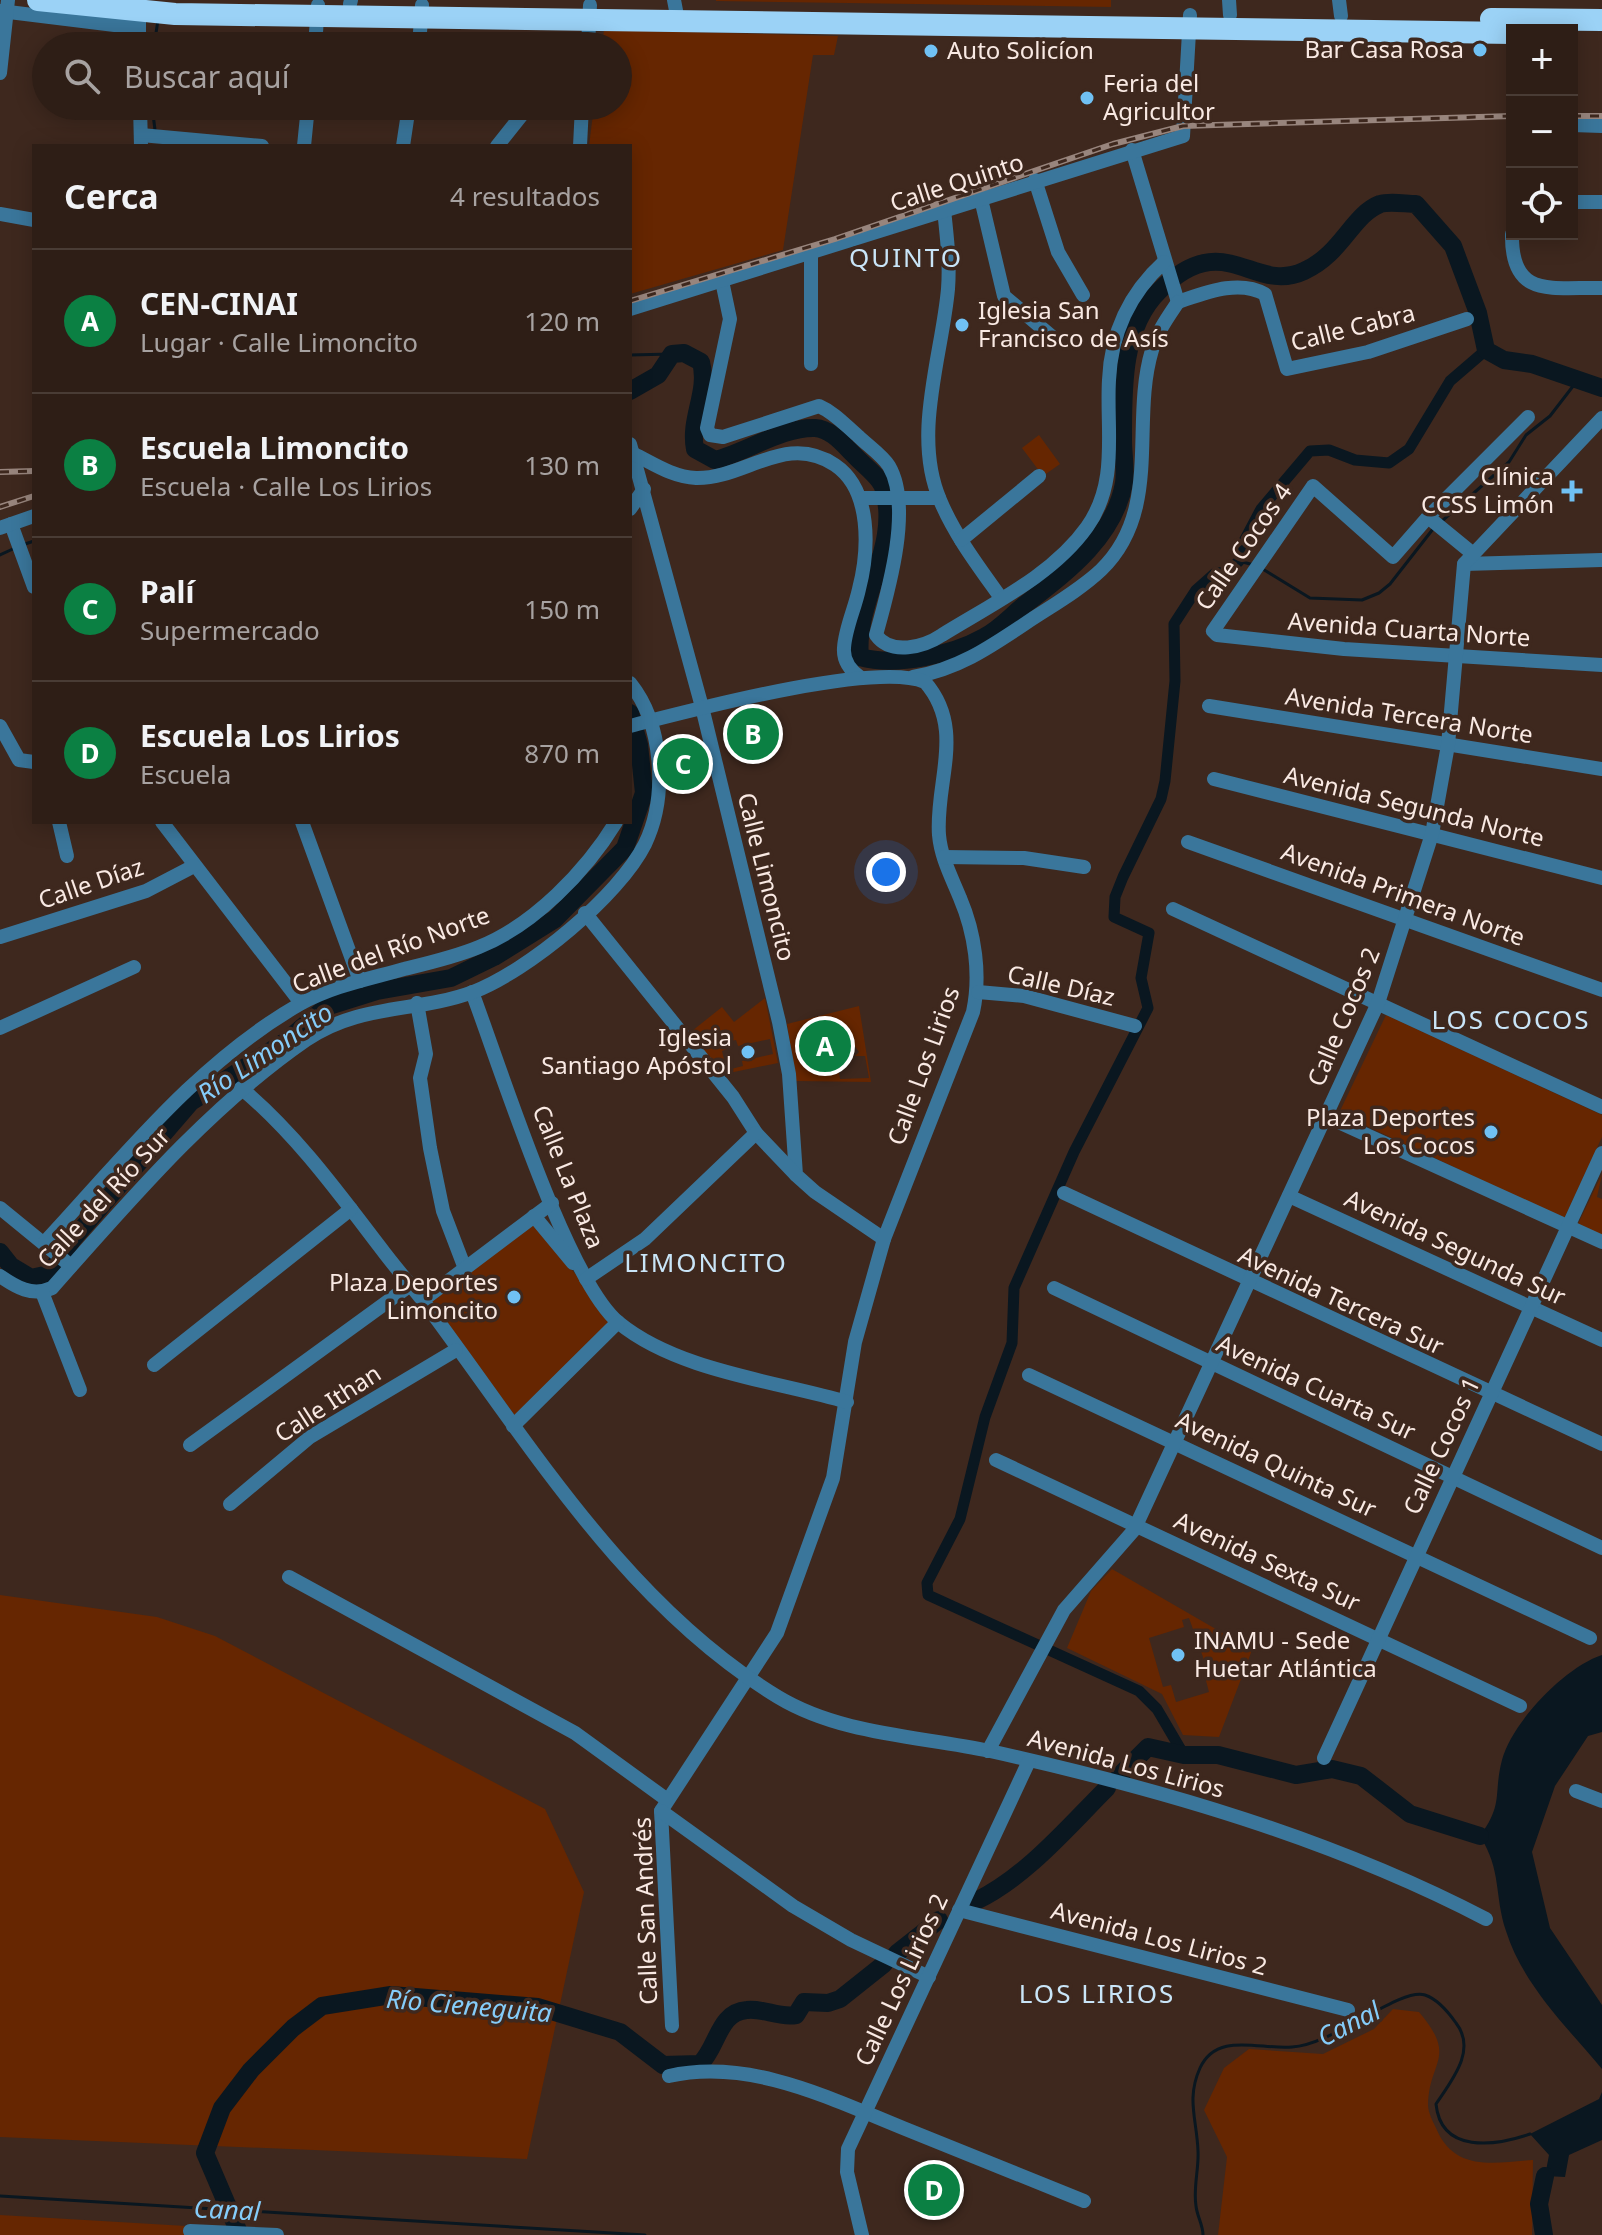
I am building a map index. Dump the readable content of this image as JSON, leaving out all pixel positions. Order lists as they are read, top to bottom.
{
  "streets": {
    "street": [
      "Calle Quinto",
      "Calle Cabra",
      "Calle Cocos 4",
      "Avenida Cuarta Norte",
      "Avenida Tercera Norte",
      "Avenida Segunda Norte",
      "Calle Limoncito",
      "Calle Díaz",
      "Avenida Primera Norte",
      "Calle del Río Norte",
      "Calle Cocos 2",
      "Calle Los Lirios",
      "Calle La Plaza",
      "Calle del Río Sur",
      "Avenida Segunda Sur",
      "Avenida Tercera Sur",
      "Avenida Cuarta Sur",
      "Calle Ithan",
      "Calle Cocos 1",
      "Avenida Quinta Sur",
      "Avenida Sexta Sur",
      "Avenida Los Lirios",
      "Calle San Andrés",
      "Avenida Los Lirios 2",
      "Calle Los Lirios 2"
    ]
  },
  "crossings": [
    ["Calle Cocos 4", "Avenida Cuarta Norte"],
    ["Avenida Cuarta Norte", "Calle Cocos 2"],
    ["Avenida Tercera Norte", "Calle Cocos 2"],
    ["Avenida Segunda Norte", "Calle Cocos 2"],
    ["Calle Díaz", "Calle Los Lirios"],
    ["Avenida Primera Norte", "Calle Cocos 2"],
    ["Calle Cocos 2", "Avenida Segunda Sur"],
    ["Calle Cocos 2", "Avenida Tercera Sur"],
    ["Calle Cocos 2", "Avenida Cuarta Sur"],
    ["Calle Cocos 2", "Avenida Quinta Sur"],
    ["Calle Cocos 2", "Avenida Sexta Sur"],
    ["Calle Cocos 2", "Avenida Los Lirios"],
    ["Calle Los Lirios", "Calle La Plaza"],
    ["Calle Los Lirios", "Avenida Los Lirios"],
    ["Calle Los Lirios", "Calle San Andrés"],
    ["Calle La Plaza", "Calle del Río Sur"],
    ["Calle del Río Sur", "Avenida Los Lirios"],
    ["Avenida Segunda Sur", "Calle Cocos 1"],
    ["Avenida Tercera Sur", "Calle Cocos 1"],
    ["Avenida Cuarta Sur", "Calle Cocos 1"],
    ["Calle Ithan", "Avenida Los Lirios"],
    ["Calle Cocos 1", "Avenida Quinta Sur"],
    ["Calle Cocos 1", "Avenida Sexta Sur"],
    ["Avenida Los Lirios", "Calle San Andrés"],
    ["Avenida Los Lirios", "Calle Los Lirios 2"],
    ["Avenida Los Lirios 2", "Calle Los Lirios 2"]
  ],
  "districts": [
    "QUINTO",
    "LOS COCOS",
    "LIMONCITO",
    "LOS LIRIOS"
  ],
  "water": ["Río Limoncito", "Río Cieneguita", "Canal"],
  "places": {
    "other": [
      "Bar Casa Rosa",
      "Auto Solicíon",
      "Feria del Agricultor",
      "Iglesia San Francisco de Asís",
      "Iglesia Santiago Apóstol",
      "Plaza Deportes Los Cocos",
      "Plaza Deportes Limoncito",
      "INAMU - Sede Huetar Atlántica"
    ],
    "health": ["Clínica CCSS Limón"]
  },
  "page": {
    "map_buttons": ["+", "−"],
    "search": "Buscar aquí",
    "heading": ["Cerca", "4 resultados"],
    "list": [
      {
        "mark": "A",
        "name": "CEN-CINAI",
        "note": "Lugar · Calle Limoncito",
        "value": "120 m"
      },
      {
        "mark": "B",
        "name": "Escuela Limoncito",
        "note": "Escuela · Calle Los Lirios",
        "value": "130 m"
      },
      {
        "mark": "C",
        "name": "Palí",
        "note": "Supermercado",
        "value": "150 m"
      },
      {
        "mark": "D",
        "name": "Escuela Los Lirios",
        "note": "Escuela",
        "value": "870 m"
      }
    ],
    "pins": [
      "B",
      "C",
      "A",
      "D"
    ]
  }
}
